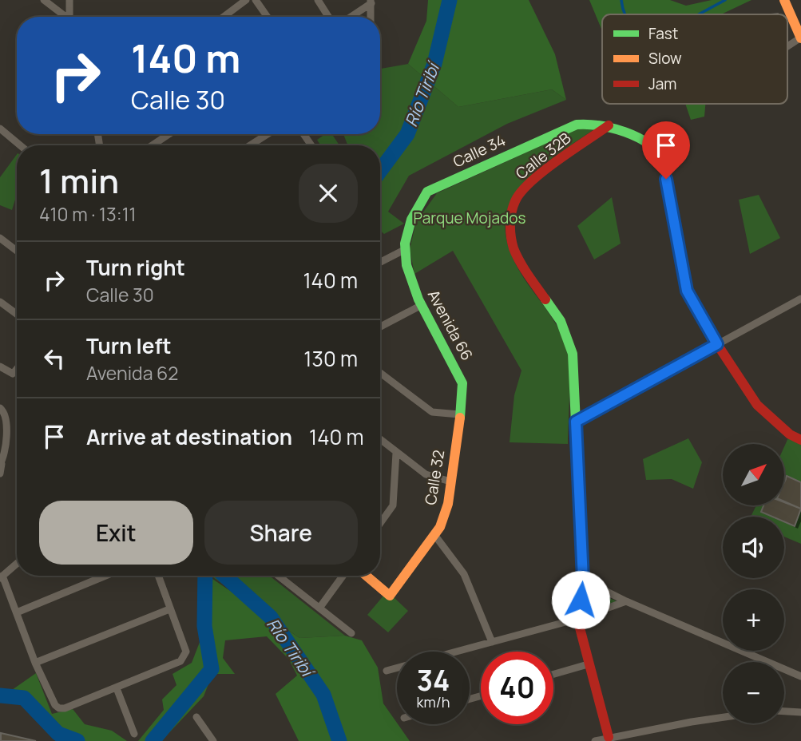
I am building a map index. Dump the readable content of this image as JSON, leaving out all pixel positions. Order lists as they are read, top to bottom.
{
  "streets": {
    "street": [
      "Calle 34",
      "Calle 32B",
      "Avenida 66",
      "Calle 32"
    ]
  },
  "crossings": [
    ["Calle 34", "Calle 32B"],
    ["Calle 34", "Avenida 66"],
    ["Avenida 66", "Calle 32"]
  ],
  "water": ["Río Tiribí"],
  "parks": ["Parque Mojados"],
  "legend": ["Fast", "Slow", "Jam"],
  "north": "top right",
  "page": {
    "turn": ["140 m", "Calle 30"],
    "heading": ["1 min", "410 m · 13:11"],
    "list": [
      {
        "name": "Turn right",
        "note": "Calle 30",
        "value": "140 m"
      },
      {
        "name": "Turn left",
        "note": "Avenida 62",
        "value": "130 m"
      },
      {
        "name": "Arrive at destination",
        "value": "140 m"
      }
    ],
    "map_buttons": ["+", "−"],
    "buttons": ["Exit", "Share"],
    "speed": "34 km/h",
    "limit": "40"
  }
}
